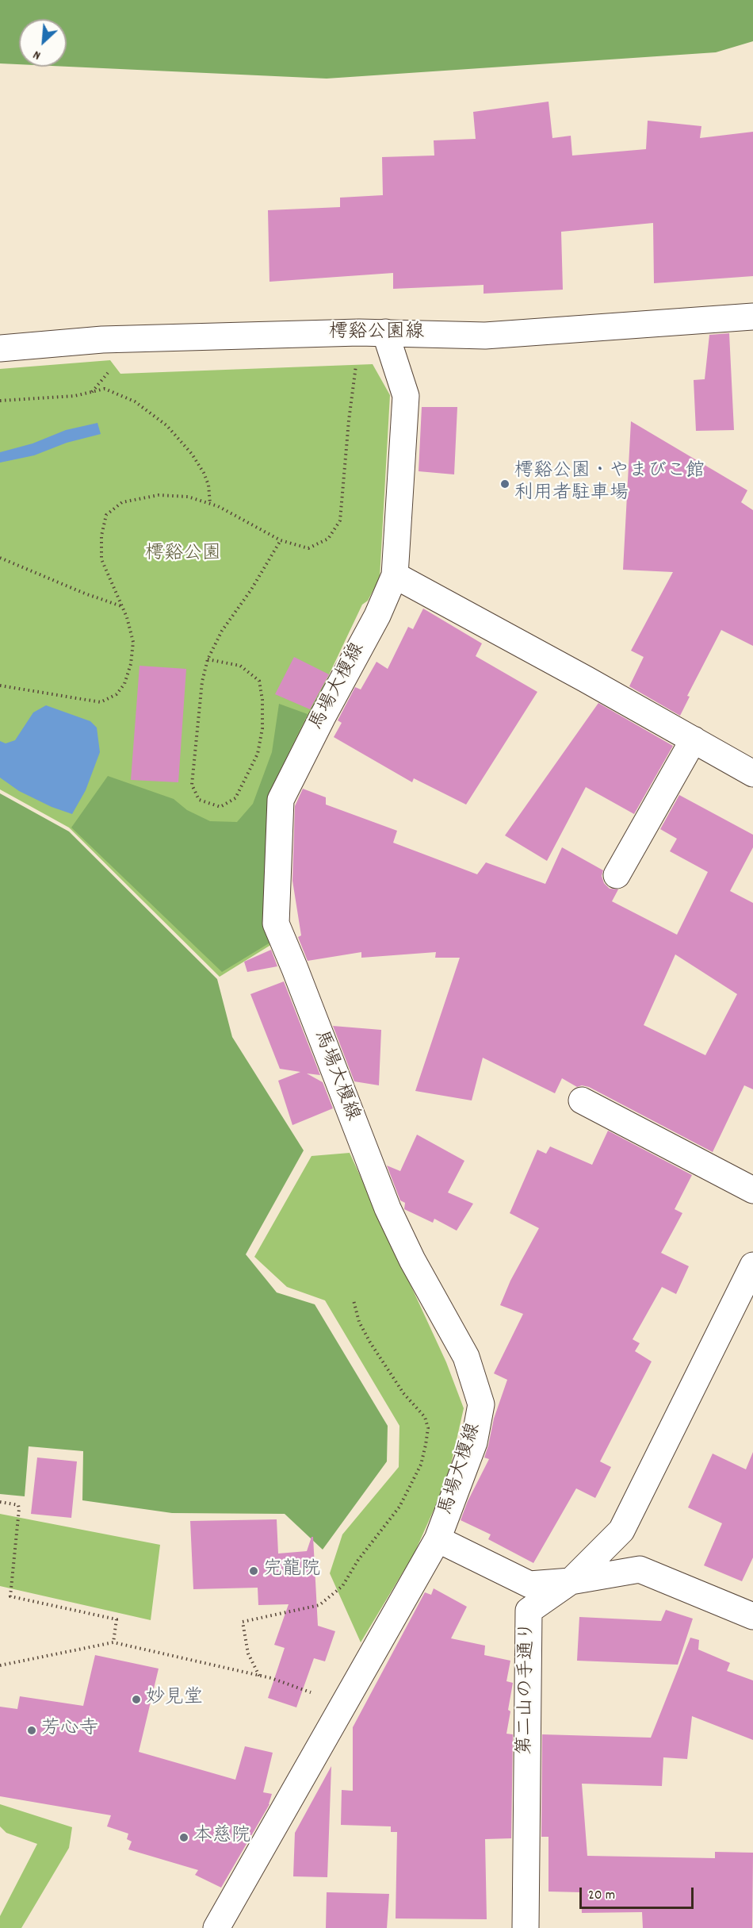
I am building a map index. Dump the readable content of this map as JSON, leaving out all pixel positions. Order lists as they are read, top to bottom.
{
  "streets": {
    "street": ["樗谿公園線", "馬場大榎線", "第二山の手通り"]
  },
  "crossings": [
    ["樗谿公園線", "馬場大榎線"]
  ],
  "parks": ["樗谿公園"],
  "places": [
    "樗谿公園・やまびこ館 利用者駐車場",
    "完龍院",
    "妙見堂",
    "芳心寺",
    "本慈院"
  ],
  "scale_bar": "20 m",
  "north": "bottom left"
}
